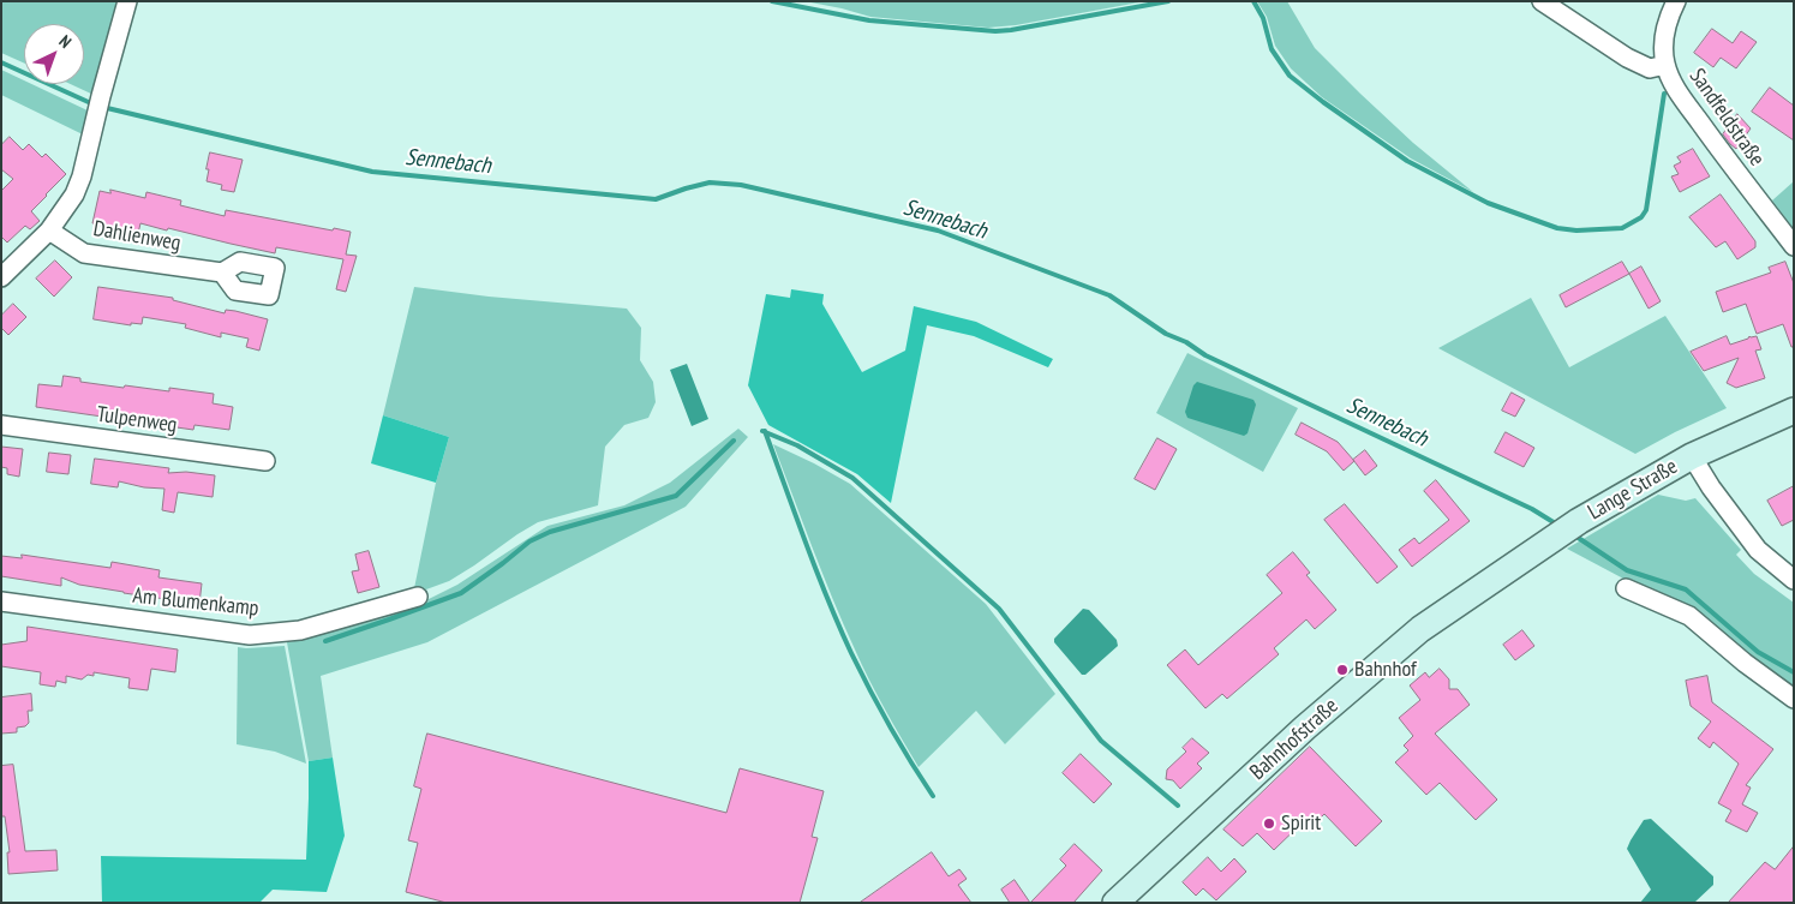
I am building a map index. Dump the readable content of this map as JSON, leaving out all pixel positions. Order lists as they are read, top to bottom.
{
  "streets": {
    "main road": ["Lange Straße", "Bahnhofstraße"],
    "street": [
      "Sandfeldstraße",
      "Dahlienweg",
      "Tulpenweg",
      "Am Blumenkamp"
    ]
  },
  "crossings": [
    ["Lange Straße", "Bahnhofstraße"]
  ],
  "water": ["Sennebach"],
  "places": ["Bahnhof", "Spirit"],
  "north": "top right"
}
